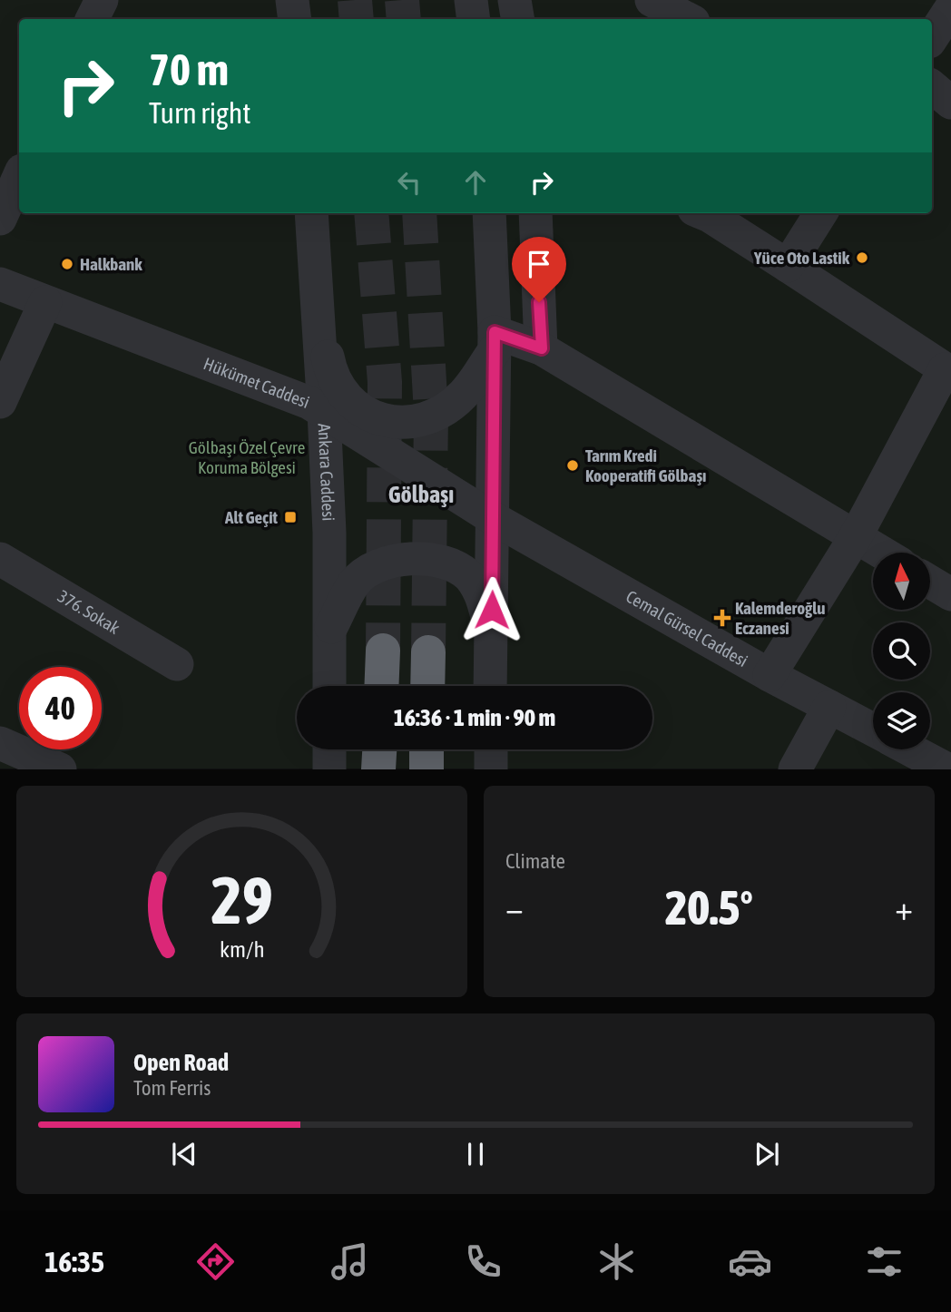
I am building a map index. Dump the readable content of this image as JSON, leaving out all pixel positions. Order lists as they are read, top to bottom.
{
  "streets": {
    "street": [
      "Hükümet Caddesi",
      "Ankara Caddesi",
      "376. Sokak",
      "Cemal Gürsel Caddesi"
    ]
  },
  "crossings": [
    ["Hükümet Caddesi", "Ankara Caddesi"],
    ["Hükümet Caddesi", "Cemal Gürsel Caddesi"]
  ],
  "districts": ["Gölbaşı"],
  "parks": ["Gölbaşı Özel Çevre Koruma Bölgesi"],
  "places": {
    "other": ["Yüce Oto Lastik", "Halkbank", "Tarım Kredi Kooperatifi Gölbaşı"],
    "transit": ["Alt Geçit"],
    "health": ["Kalemderoğlu Eczanesi"]
  },
  "north": "top",
  "page": {
    "turn": ["70 m", "Turn right"],
    "limit": "40",
    "trip": "16:36 · 1 min · 90 m",
    "tile": "Climate",
    "heat": ["−", "20.5°", "+"],
    "song": ["Open Road", "Tom Ferris"],
    "tabs": "16:35",
    "gauge": ["29", "km/h"]
  }
}
